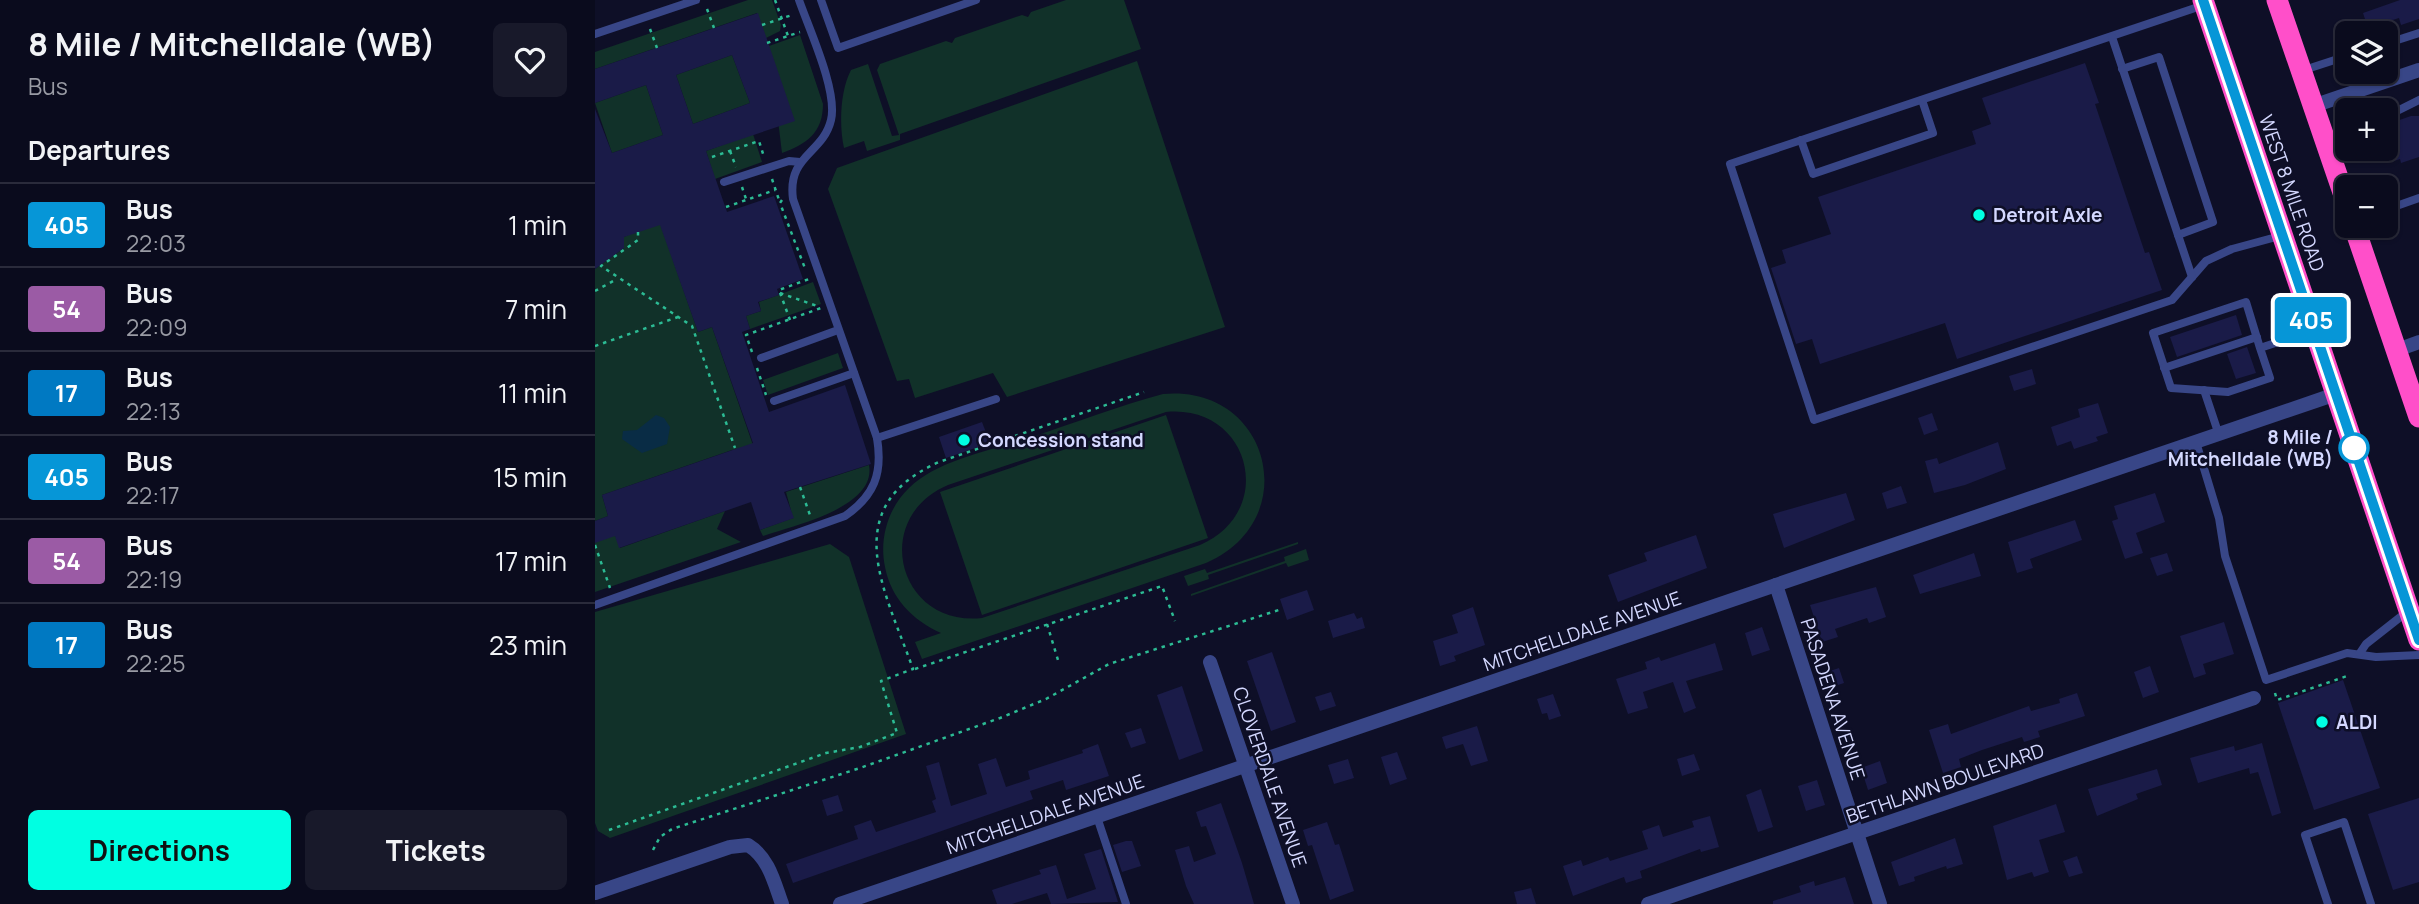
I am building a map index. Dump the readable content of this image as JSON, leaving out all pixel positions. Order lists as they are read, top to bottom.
{
  "streets": {
    "highway": ["WEST 8 MILE ROAD"],
    "street": [
      "MITCHELLDALE AVENUE",
      "PASADENA AVENUE",
      "CLOVERDALE AVENUE",
      "BETHLAWN BOULEVARD"
    ]
  },
  "crossings": [
    ["WEST 8 MILE ROAD", "MITCHELLDALE AVENUE"],
    ["MITCHELLDALE AVENUE", "PASADENA AVENUE"],
    ["MITCHELLDALE AVENUE", "CLOVERDALE AVENUE"],
    ["PASADENA AVENUE", "BETHLAWN BOULEVARD"]
  ],
  "places": [
    "Detroit Axle",
    "Concession stand",
    "8 Mile / Mitchelldale (WB)",
    "ALDI"
  ],
  "lines": ["bus line 405"],
  "page": {
    "heading": [
      ["8 Mile / Mitchelldale (WB)", "Bus"],
      "Departures"
    ],
    "on_map": "405",
    "map_buttons": ["+", "−"],
    "list": [
      {
        "mark": "405",
        "name": "Bus",
        "note": "22:03",
        "value": "1 min"
      },
      {
        "mark": "54",
        "name": "Bus",
        "note": "22:09",
        "value": "7 min"
      },
      {
        "mark": "17",
        "name": "Bus",
        "note": "22:13",
        "value": "11 min"
      },
      {
        "mark": "405",
        "name": "Bus",
        "note": "22:17",
        "value": "15 min"
      },
      {
        "mark": "54",
        "name": "Bus",
        "note": "22:19",
        "value": "17 min"
      },
      {
        "mark": "17",
        "name": "Bus",
        "note": "22:25",
        "value": "23 min"
      }
    ],
    "buttons": ["Directions", "Tickets"]
  }
}
